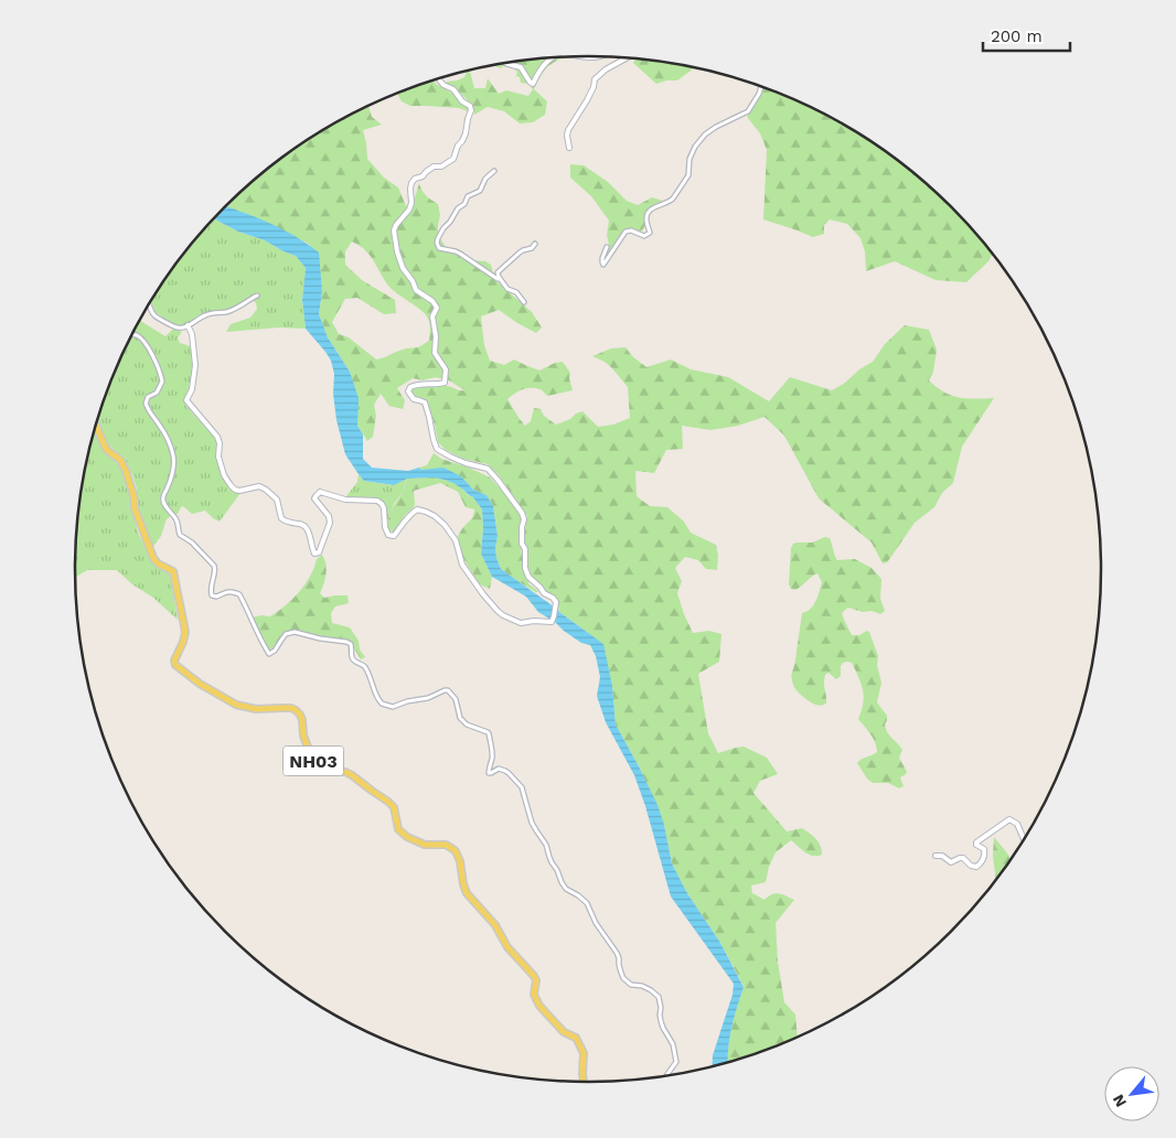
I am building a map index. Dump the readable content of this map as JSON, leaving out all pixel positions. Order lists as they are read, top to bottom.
{
  "streets": {
    "main road": ["NH03"]
  },
  "scale_bar": "200 m",
  "north": "bottom left"
}
